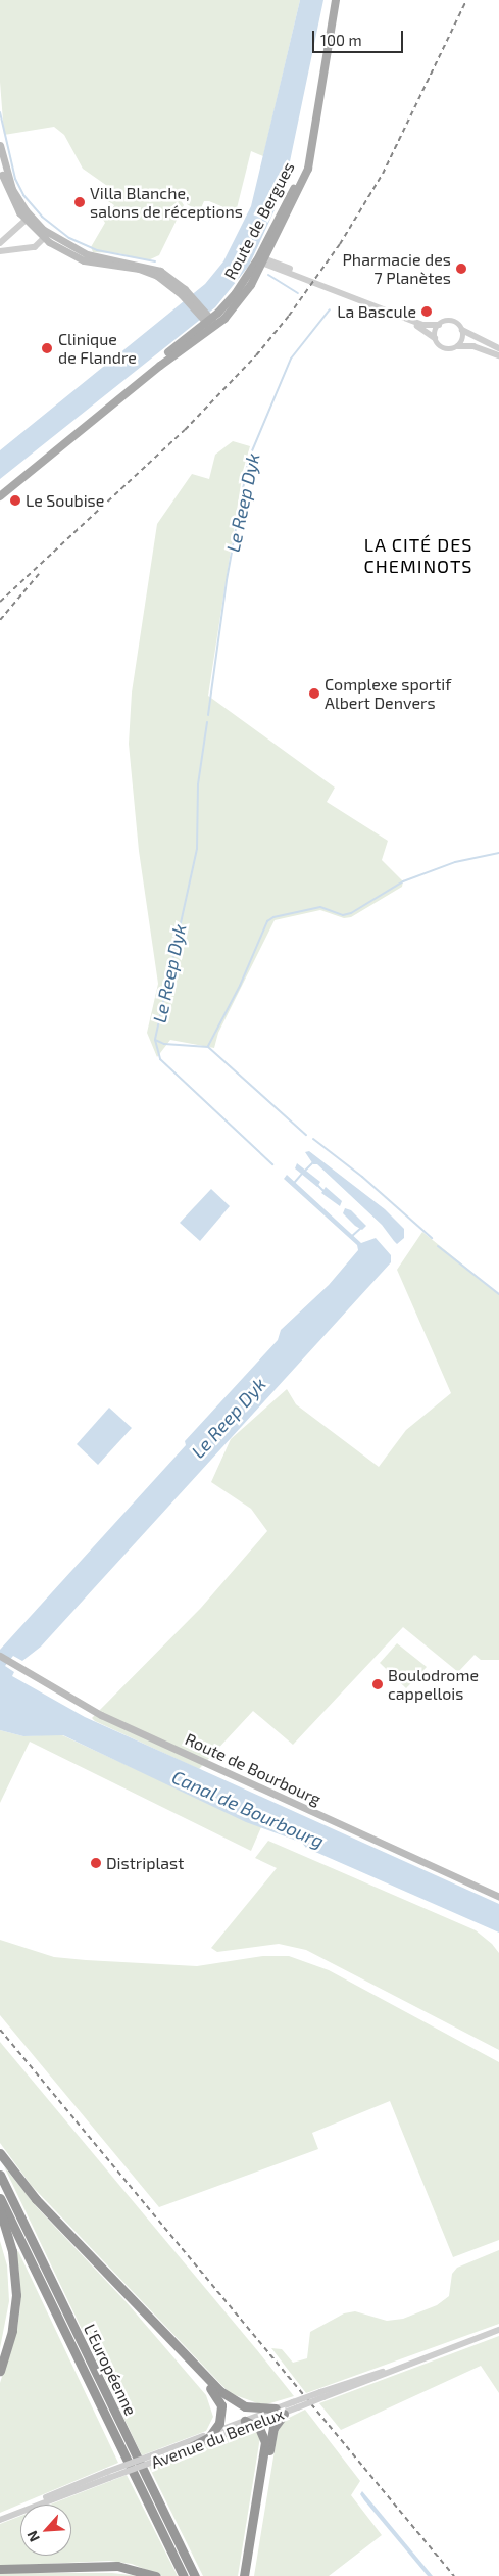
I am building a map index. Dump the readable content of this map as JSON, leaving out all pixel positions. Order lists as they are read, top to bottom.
{
  "streets": {
    "highway": ["L'Européenne"],
    "main road": ["Route de Bergues", "Route de Bourbourg"],
    "street": ["Avenue du Benelux"]
  },
  "districts": ["LA CITÉ DES CHEMINOTS"],
  "water": ["Le Reep Dyk", "Canal de Bourbourg"],
  "places": [
    "Villa Blanche, salons de réceptions",
    "Pharmacie des 7 Planètes",
    "La Bascule",
    "Clinique de Flandre",
    "Le Soubise",
    "Complexe sportif Albert Denvers",
    "Boulodrome cappellois",
    "Distriplast"
  ],
  "scale_bar": "100 m",
  "north": "bottom left"
}
